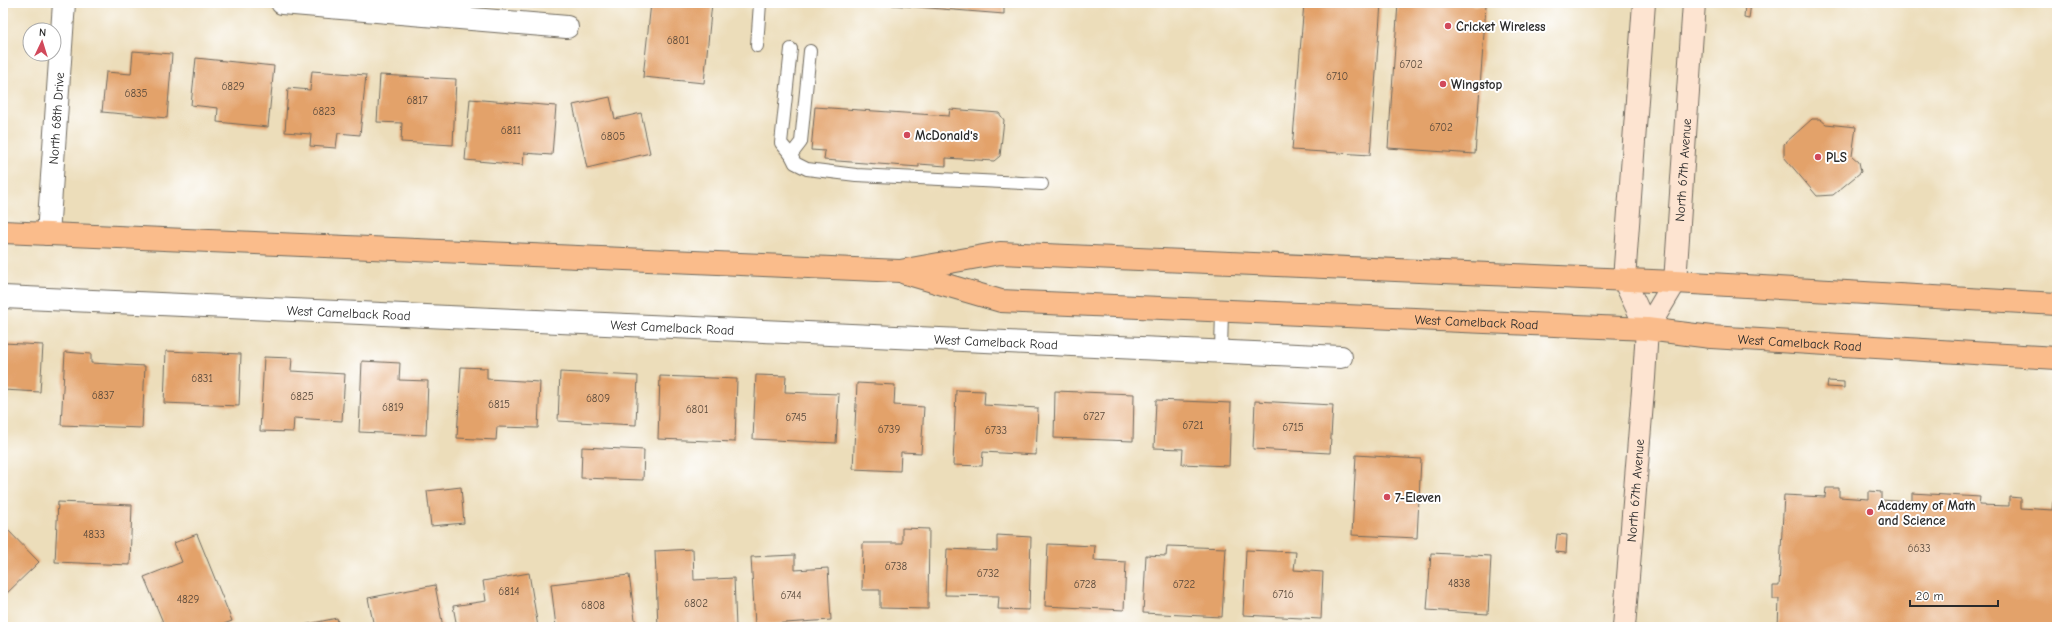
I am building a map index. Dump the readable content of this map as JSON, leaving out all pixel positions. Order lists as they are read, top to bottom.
{
  "streets": {
    "main road": ["North 67th Avenue", "West Camelback Road"],
    "street": ["North 68th Drive"]
  },
  "crossings": [
    ["North 68th Drive", "West Camelback Road"],
    ["North 67th Avenue", "West Camelback Road"]
  ],
  "places": [
    "Cricket Wireless",
    "Wingstop",
    "McDonald's",
    "PLS",
    "7-Eleven",
    "Academy of Math and Science"
  ],
  "house_numbers": [
    "6801",
    "6702",
    "6710",
    "6829",
    "6835",
    "6817",
    "6823",
    "6702",
    "6811",
    "6805",
    "6831",
    "6837",
    "6825",
    "6809",
    "6815",
    "6819",
    "6801",
    "6727",
    "6745",
    "6721",
    "6715",
    "6739",
    "6733",
    "4833",
    "6633",
    "6738",
    "6732",
    "4838",
    "6728",
    "6722",
    "6814",
    "6716",
    "6744",
    "4829",
    "6802",
    "6808"
  ],
  "scale_bar": "20 m",
  "north": "top"
}
